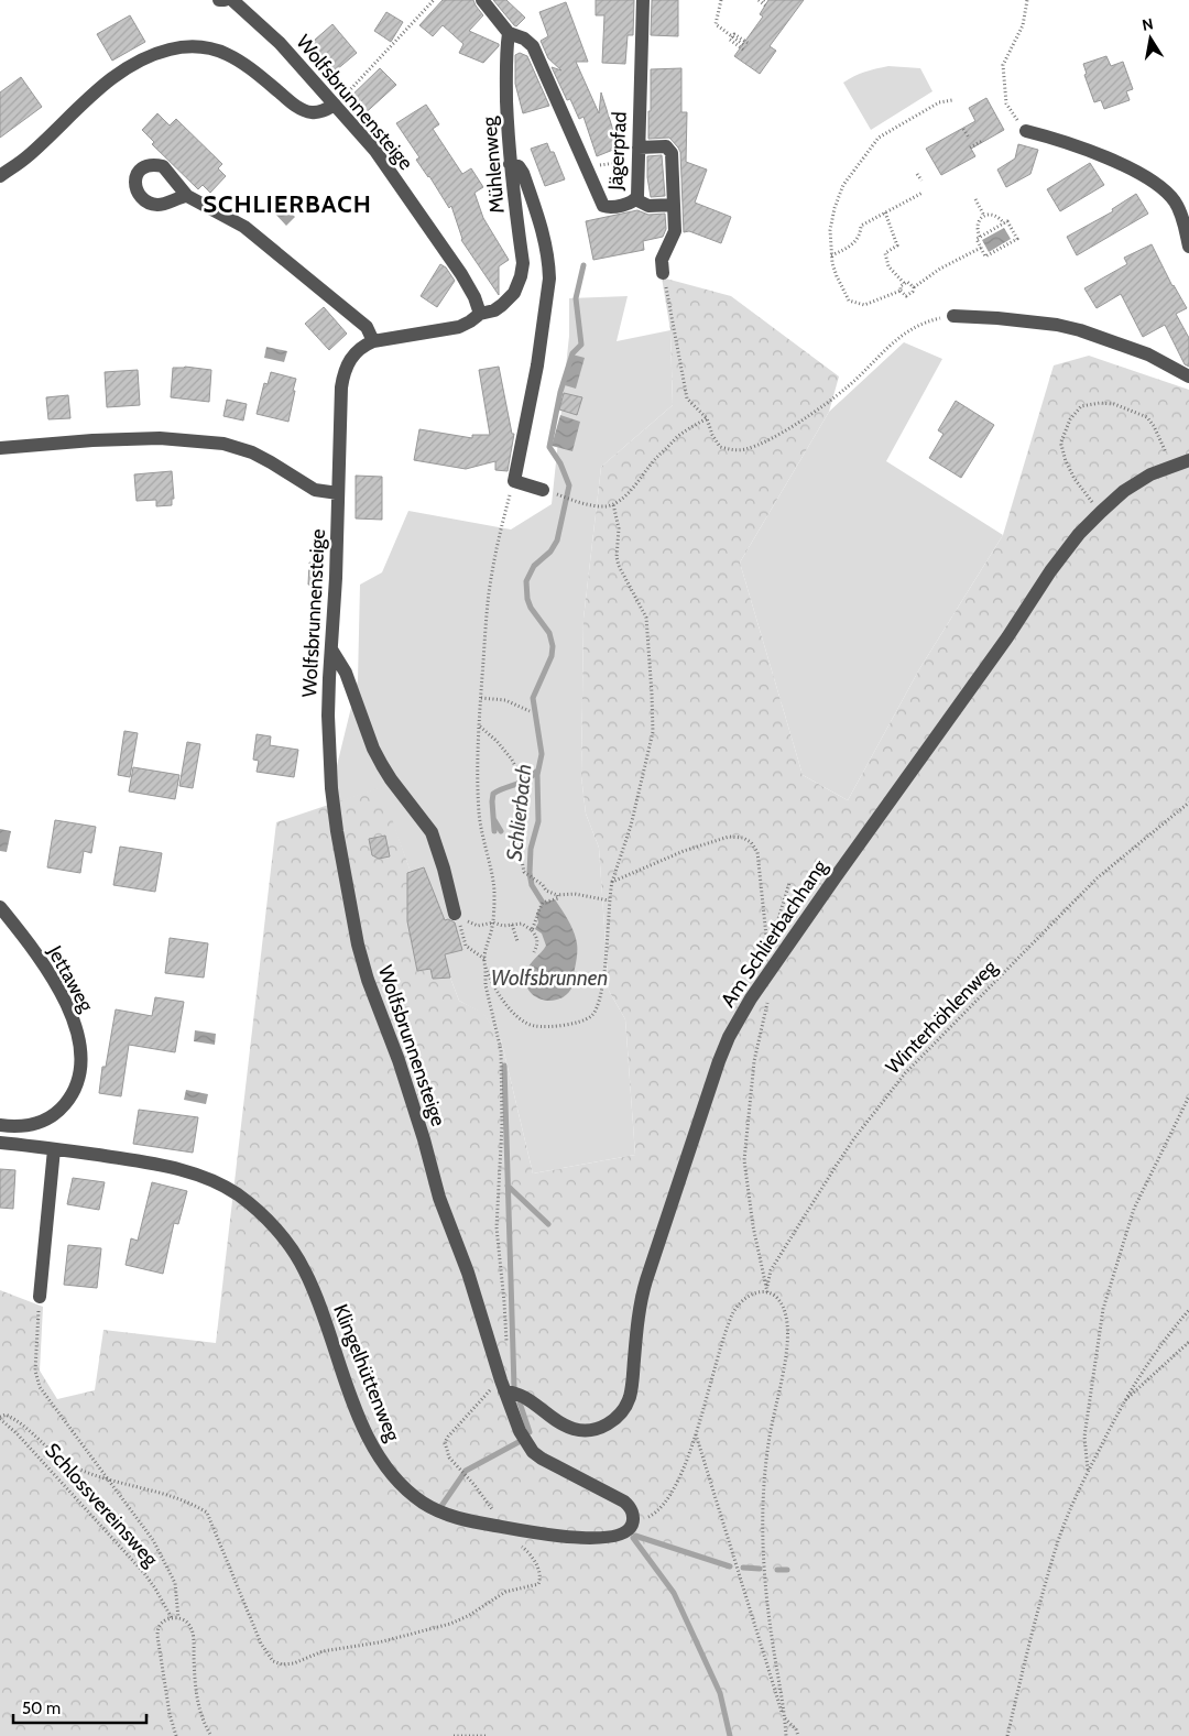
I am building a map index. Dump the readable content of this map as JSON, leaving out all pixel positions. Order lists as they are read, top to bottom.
{
  "streets": {
    "street": [
      "Wolfsbrunnensteige",
      "Jägerpfad",
      "Mühlenweg",
      "Am Schlierbachhang",
      "Jettaweg",
      "Klingelhüttenweg"
    ],
    "path": ["Winterhöhlenweg", "Schlossvereinsweg"]
  },
  "crossings": [
    ["Wolfsbrunnensteige", "Mühlenweg"],
    ["Wolfsbrunnensteige", "Am Schlierbachhang"],
    ["Jägerpfad", "Mühlenweg"]
  ],
  "districts": ["SCHLIERBACH"],
  "water": ["Schlierbach", "Wolfsbrunnen"],
  "scale_bar": "50 m",
  "north": "top"
}
